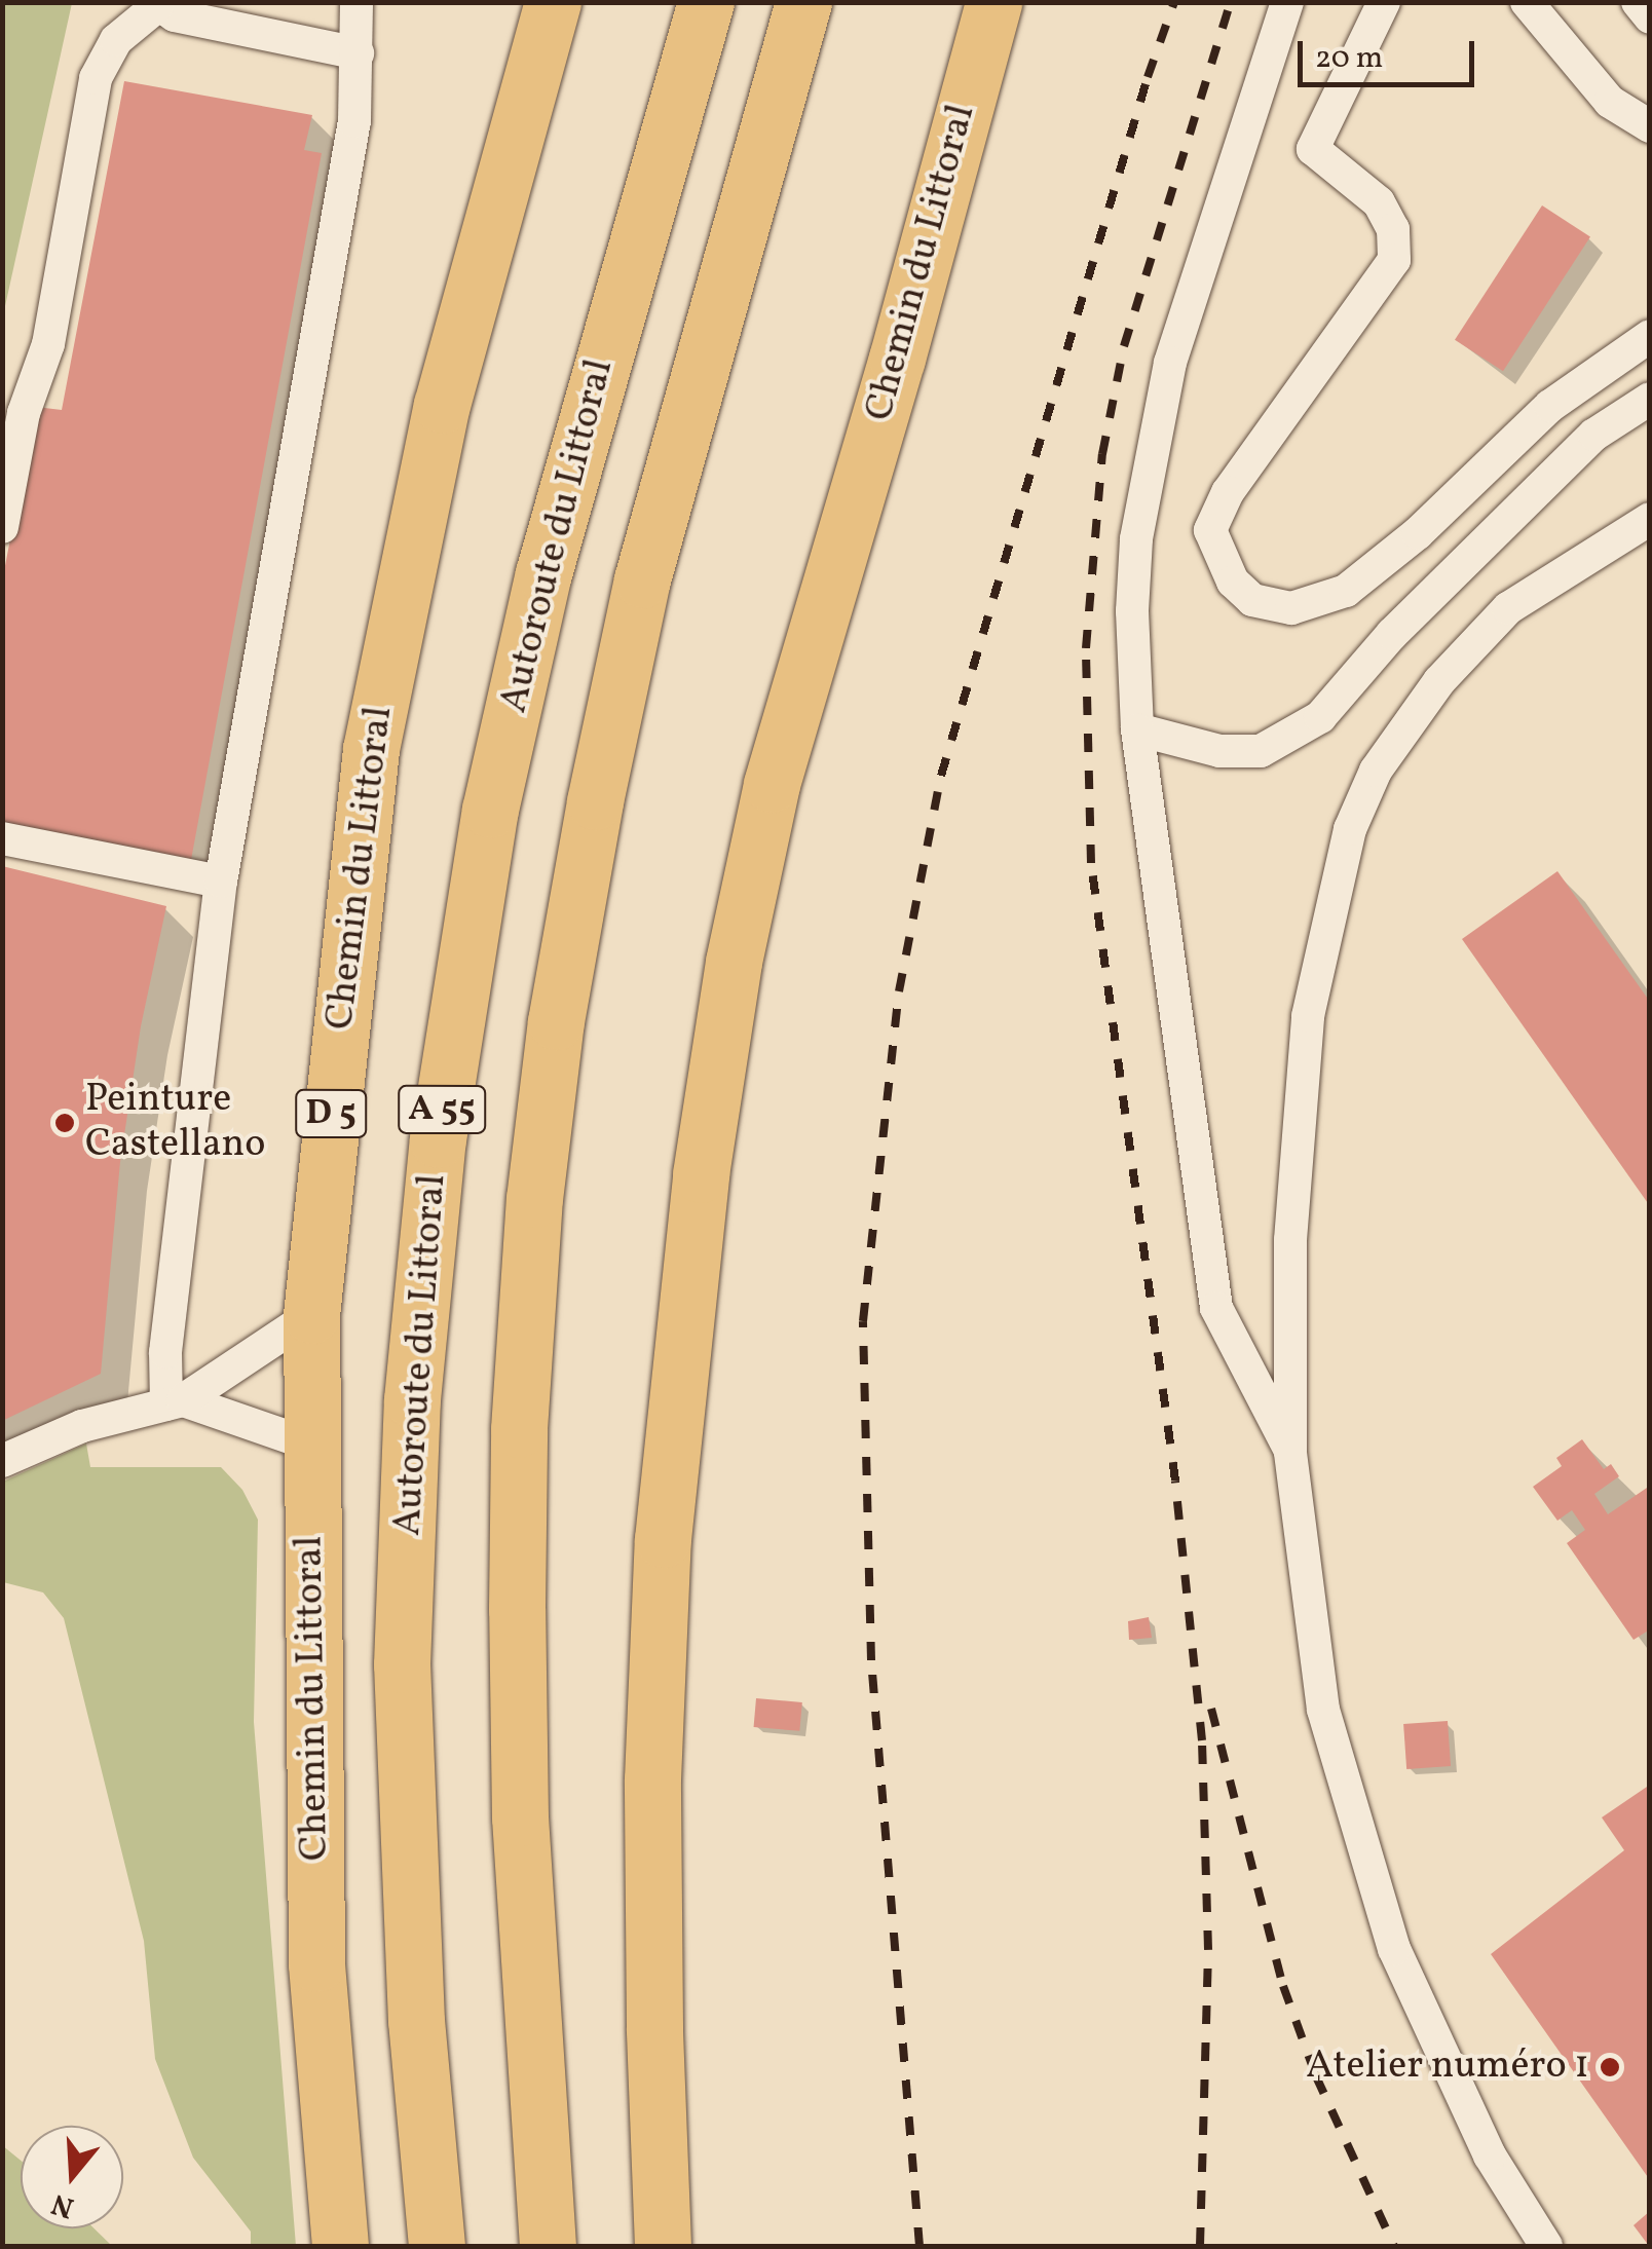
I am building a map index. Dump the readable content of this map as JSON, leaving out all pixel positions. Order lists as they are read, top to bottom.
{
  "streets": {
    "main road": [
      "Chemin du Littoral",
      "Autoroute du Littoral",
      "A 55",
      "D 5"
    ]
  },
  "places": ["Peinture Castellano", "Atelier numéro 1"],
  "scale_bar": "20 m",
  "north": "bottom"
}
